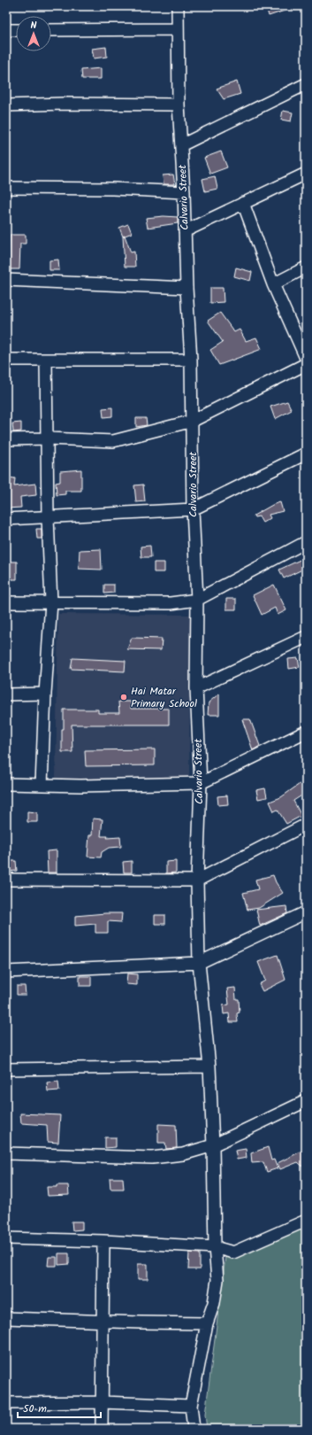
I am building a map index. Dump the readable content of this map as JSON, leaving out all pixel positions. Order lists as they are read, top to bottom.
{
  "streets": {
    "street": ["Calvario Street"]
  },
  "places": ["Hai Matar Primary School"],
  "scale_bar": "50 m",
  "north": "top"
}
